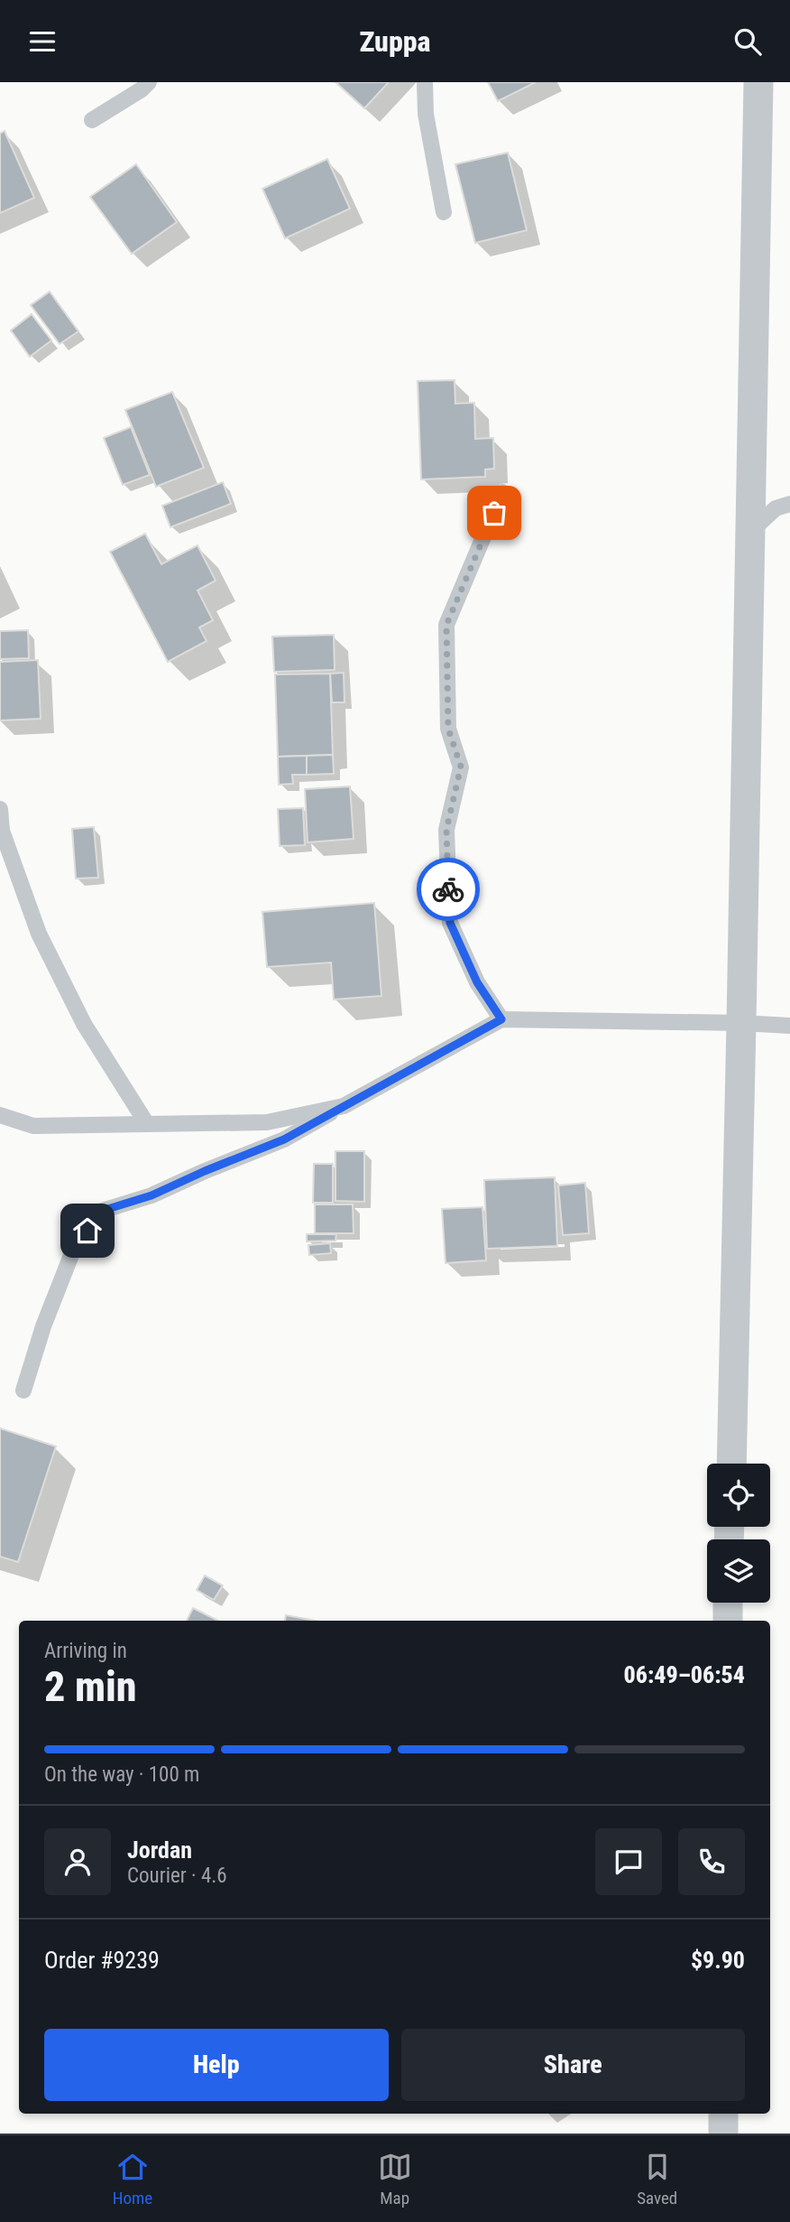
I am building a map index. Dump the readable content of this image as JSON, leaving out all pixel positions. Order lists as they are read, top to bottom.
{
  "page": {
    "header": "Zuppa",
    "heading": ["2 min", "Arriving in", "06:49–06:54"],
    "panel": [
      "Jordan",
      "Courier · 4.6",
      "Order #9239",
      "$9.90"
    ],
    "bar": "On the way · 100 m",
    "buttons": ["Help", "Share"],
    "tabs": ["Home", "Map", "Saved"]
  }
}
